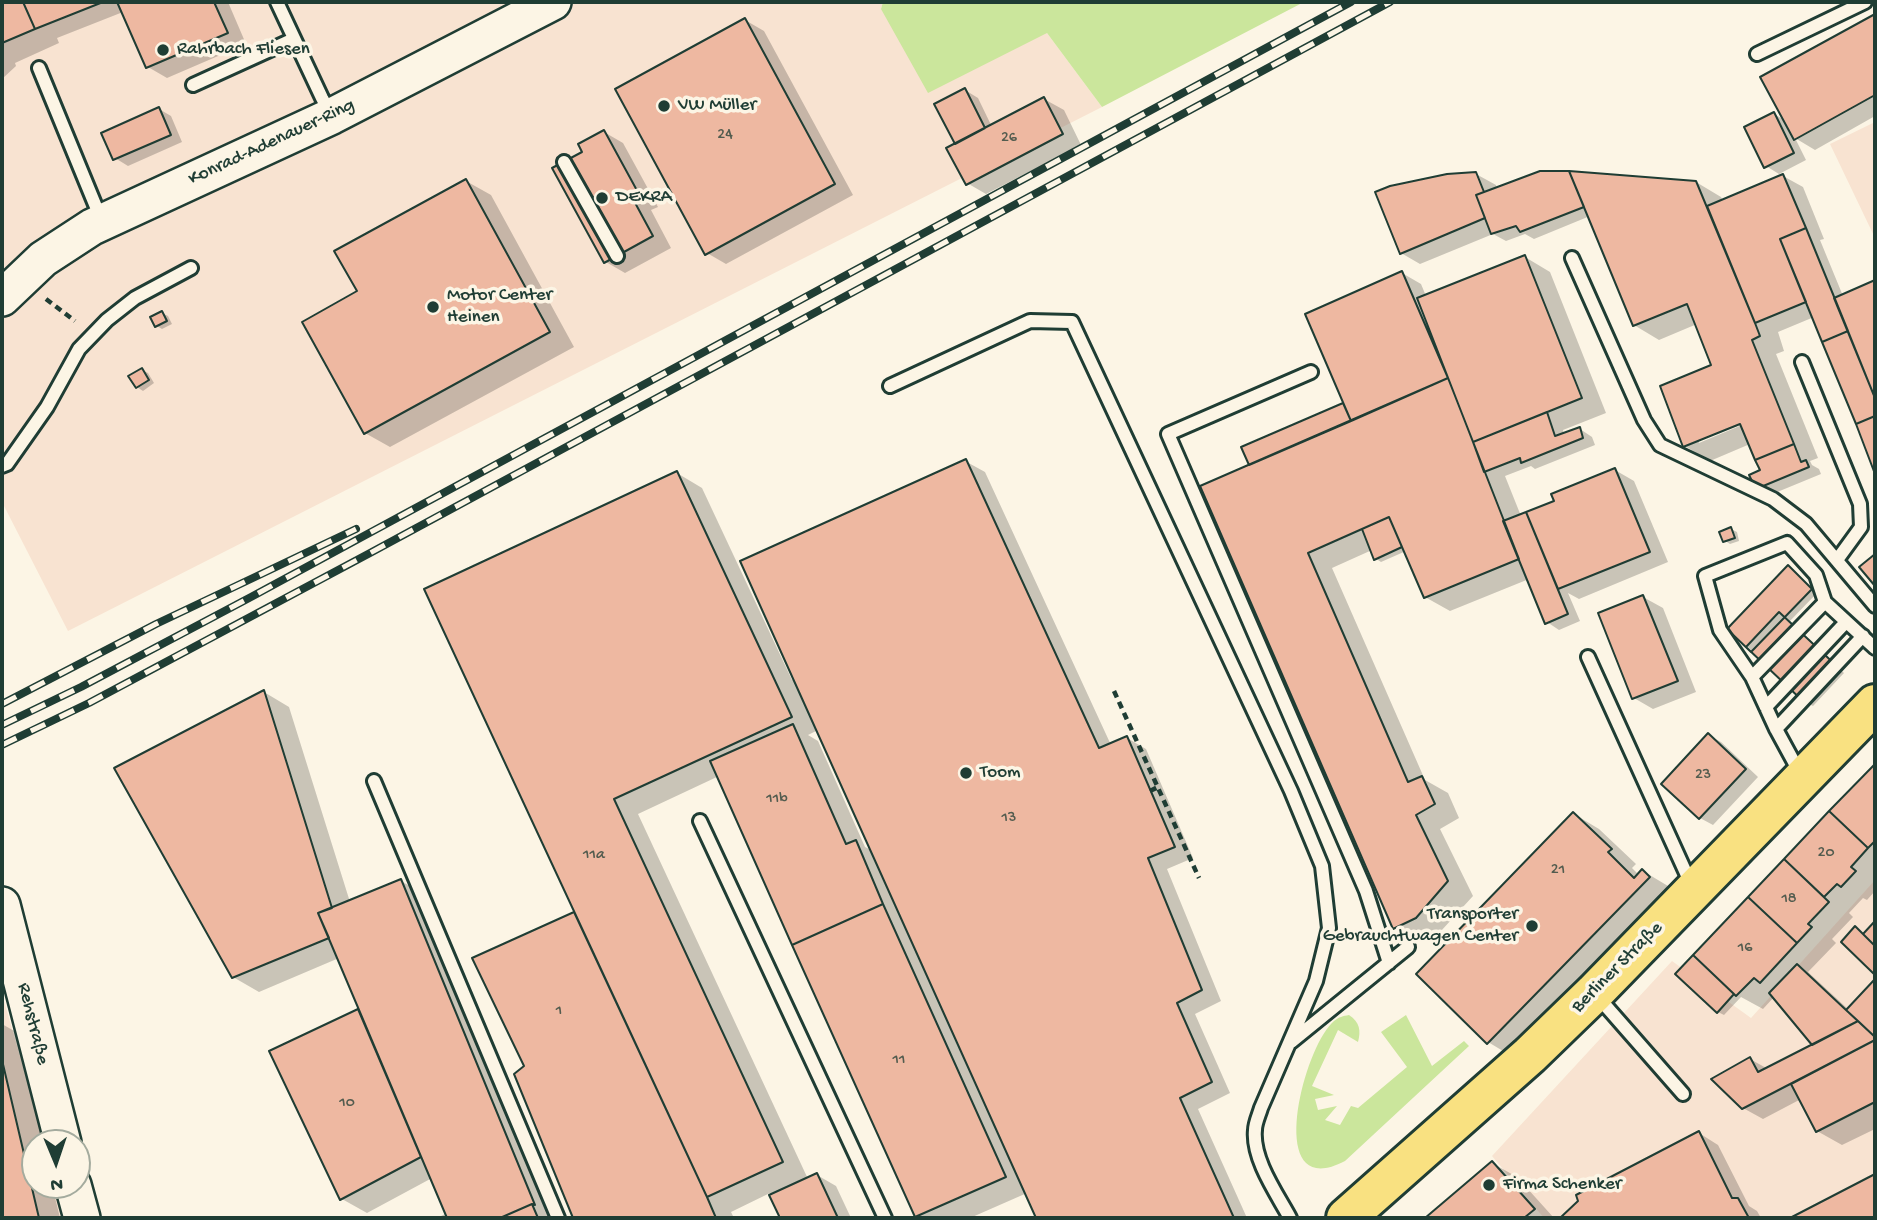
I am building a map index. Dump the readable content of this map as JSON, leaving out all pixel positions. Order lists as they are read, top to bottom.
{
  "streets": {
    "main road": ["Berliner Straße"],
    "street": ["Konrad-Adenauer-Ring", "Rehstraße"]
  },
  "places": [
    "Rahrbach Fliesen",
    "VW Müller",
    "DEKRA",
    "Motor Center Heinen",
    "Toom",
    "Transporter Gebrauchtwagen Center",
    "Firma Schenker"
  ],
  "house_numbers": [
    "24",
    "26",
    "23",
    "11b",
    "13",
    "20",
    "11a",
    "21",
    "18",
    "16",
    "1",
    "11",
    "10"
  ],
  "north": "bottom"
}
